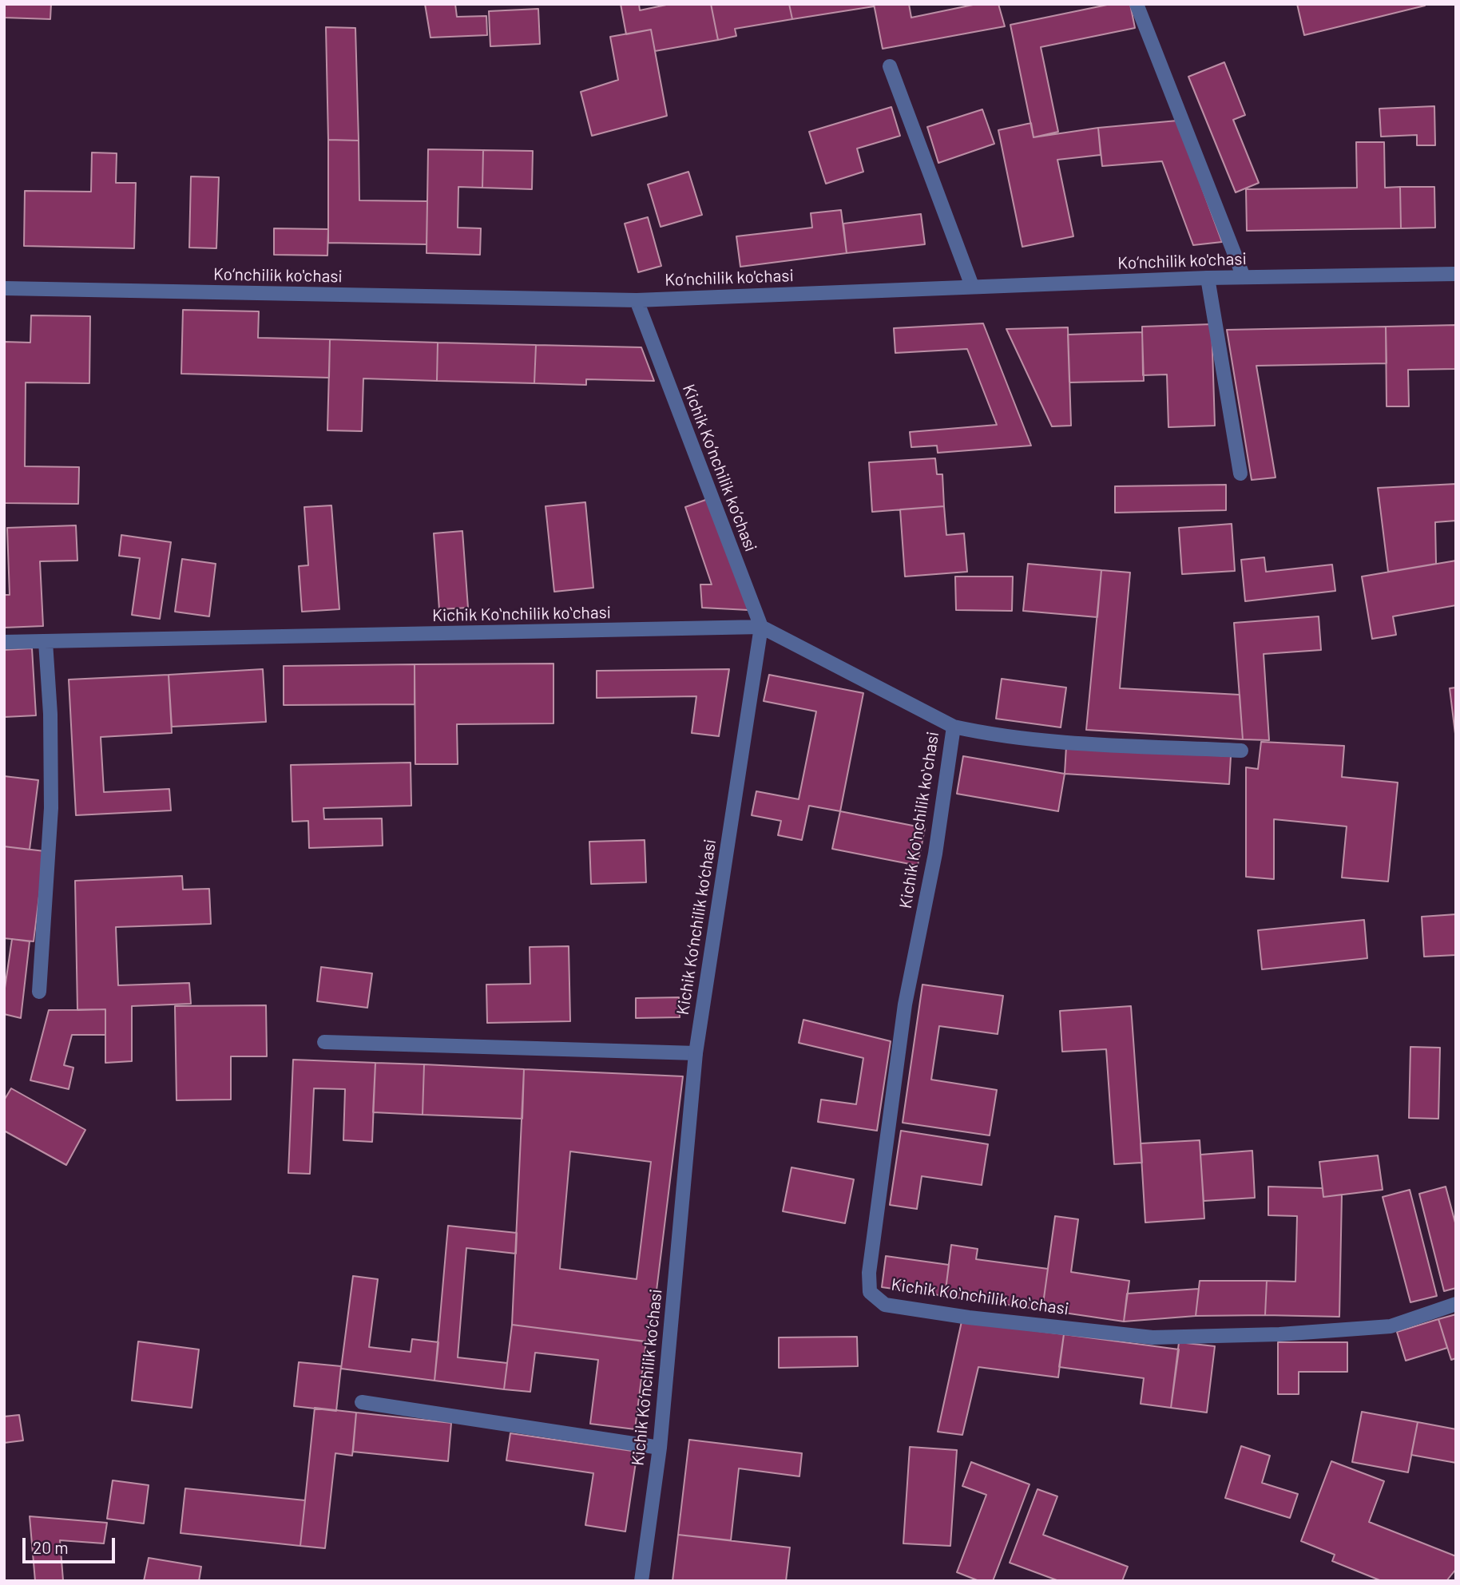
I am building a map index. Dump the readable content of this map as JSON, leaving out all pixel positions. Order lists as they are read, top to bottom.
{
  "streets": {
    "street": ["Ko‘nchilik ko'chasi", "Kichik Ko‘nchilik ko‘chasi", "Kichik Koʻnchilik koʻchasi"]
  },
  "crossings": [
    ["Ko‘nchilik ko'chasi", "Kichik Ko‘nchilik ko‘chasi"],
    ["Kichik Ko‘nchilik ko‘chasi", "Kichik Koʻnchilik koʻchasi"]
  ],
  "scale_bar": "20 m"
}
